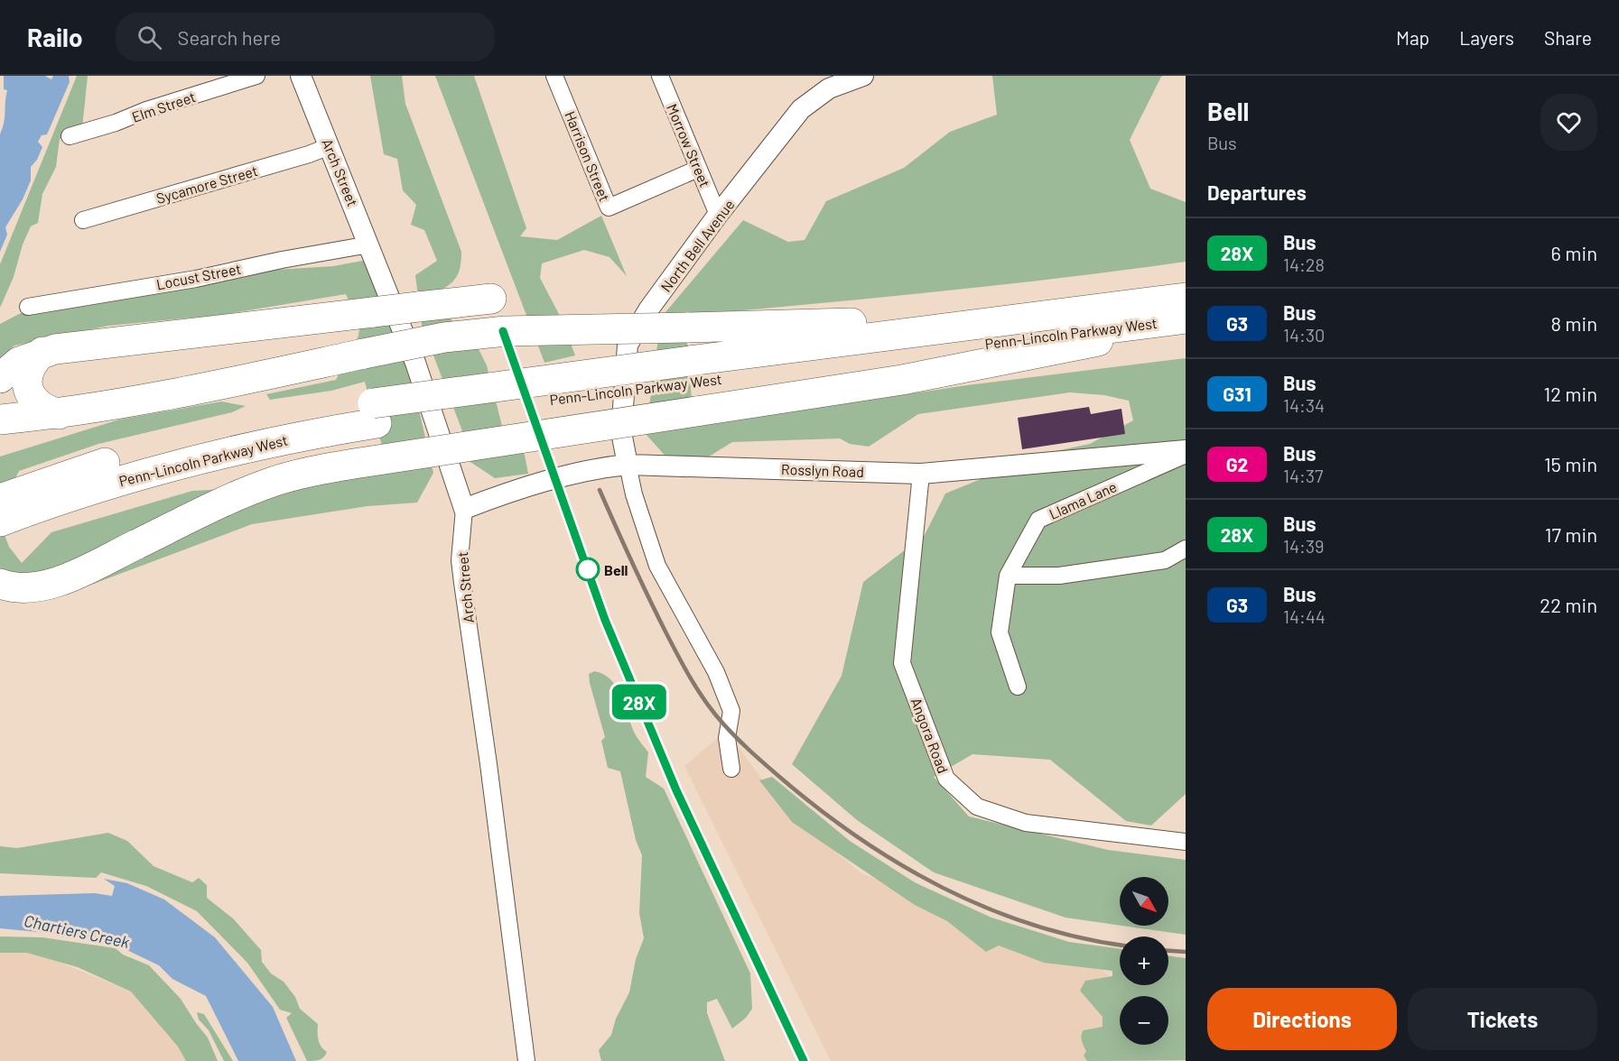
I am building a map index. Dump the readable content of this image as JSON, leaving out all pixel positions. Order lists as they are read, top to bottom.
{
  "streets": {
    "highway": ["Penn-Lincoln Parkway West"],
    "street": [
      "Elm Street",
      "Morrow Street",
      "Harrison Street",
      "Arch Street",
      "Sycamore Street",
      "North Bell Avenue",
      "Locust Street",
      "Rosslyn Road",
      "Llama Lane",
      "Angora Road"
    ]
  },
  "crossings": [
    ["Morrow Street", "Harrison Street"],
    ["Morrow Street", "North Bell Avenue"],
    ["Arch Street", "Sycamore Street"],
    ["Arch Street", "Locust Street"],
    ["Arch Street", "Rosslyn Road"],
    ["North Bell Avenue", "Rosslyn Road"],
    ["Rosslyn Road", "Llama Lane"],
    ["Rosslyn Road", "Angora Road"]
  ],
  "water": ["Chartiers Creek"],
  "places": ["Bell"],
  "lines": ["bus line 28X"],
  "north": "bottom right",
  "page": {
    "header": "Railo",
    "search": "Search here",
    "nav": ["Map", "Layers", "Share"],
    "on_map": "28X",
    "heading": [
      ["Bell", "Bus"],
      "Departures"
    ],
    "list": [
      {
        "mark": "28X",
        "name": "Bus",
        "note": "14:28",
        "value": "6 min"
      },
      {
        "mark": "G3",
        "name": "Bus",
        "note": "14:30",
        "value": "8 min"
      },
      {
        "mark": "G31",
        "name": "Bus",
        "note": "14:34",
        "value": "12 min"
      },
      {
        "mark": "G2",
        "name": "Bus",
        "note": "14:37",
        "value": "15 min"
      },
      {
        "mark": "28X",
        "name": "Bus",
        "note": "14:39",
        "value": "17 min"
      },
      {
        "mark": "G3",
        "name": "Bus",
        "note": "14:44",
        "value": "22 min"
      }
    ],
    "map_buttons": ["+", "−"],
    "buttons": ["Directions", "Tickets"]
  }
}
